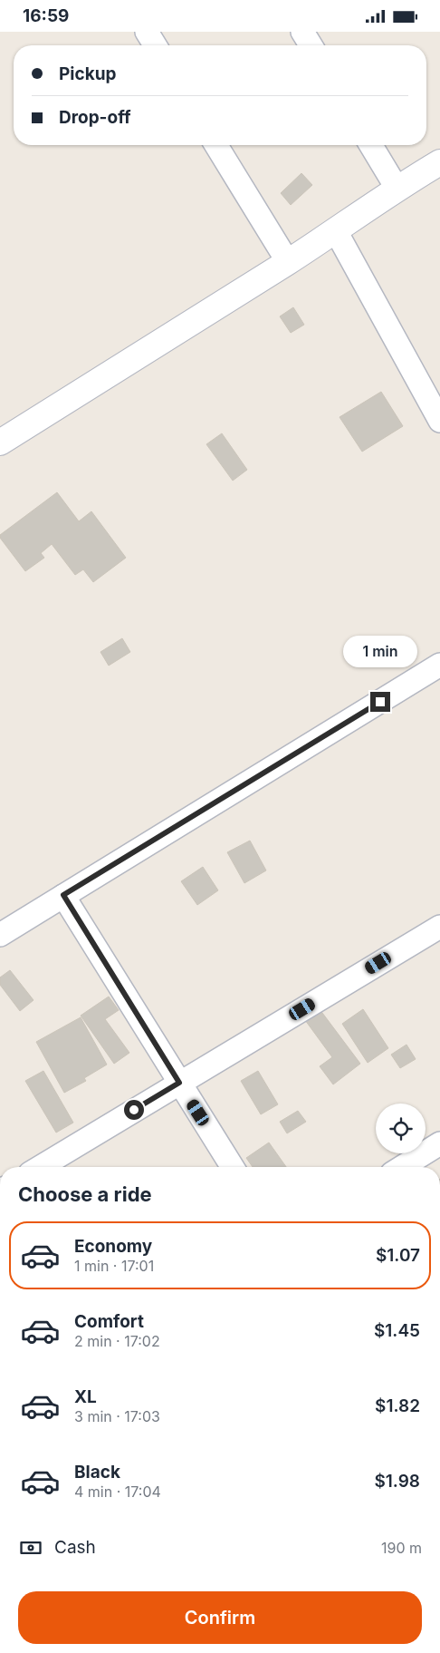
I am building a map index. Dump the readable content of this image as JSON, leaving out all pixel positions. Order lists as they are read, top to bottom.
{
  "page": {
    "status": "16:59",
    "banner": ["Pickup", "Drop-off"],
    "bubble": "1 min",
    "heading": "Choose a ride",
    "list": [
      {
        "name": "Economy",
        "note": "1 min · 17:01",
        "value": "$1.07"
      },
      {
        "name": "Comfort",
        "note": "2 min · 17:02",
        "value": "$1.45"
      },
      {
        "name": "XL",
        "note": "3 min · 17:03",
        "value": "$1.82"
      },
      {
        "name": "Black",
        "note": "4 min · 17:04",
        "value": "$1.98"
      }
    ],
    "pay": ["Cash", "190 m"],
    "buttons": "Confirm"
  }
}
